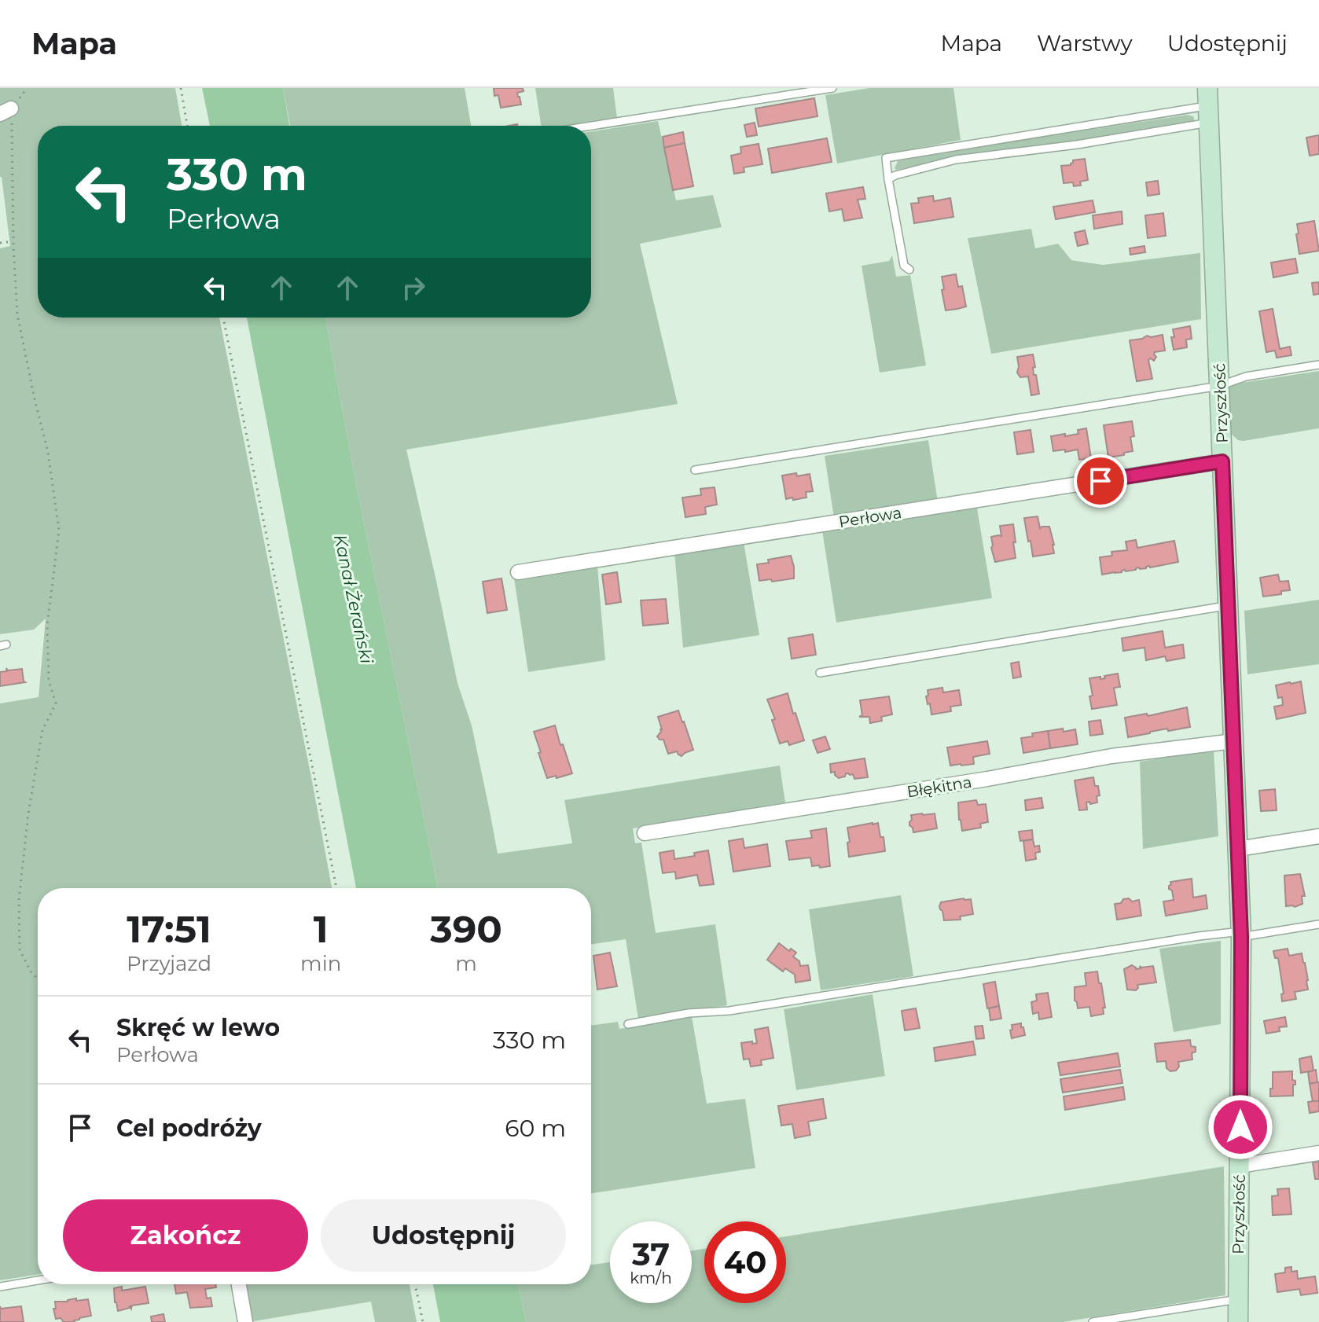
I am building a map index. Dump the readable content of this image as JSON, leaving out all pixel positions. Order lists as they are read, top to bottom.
{
  "streets": {
    "street": ["Przyszłość", "Perłowa", "Błękitna"]
  },
  "crossings": [
    ["Przyszłość", "Perłowa"],
    ["Przyszłość", "Błękitna"]
  ],
  "water": ["Kanał Żerański"],
  "page": {
    "header": "Mapa",
    "nav": ["Mapa", "Warstwy", "Udostępnij"],
    "turn": ["330 m", "Perłowa"],
    "eta": [
      "17:51",
      "Przyjazd",
      "1",
      "min",
      "390",
      "m"
    ],
    "list": [
      {
        "name": "Skręć w lewo",
        "note": "Perłowa",
        "value": "330 m"
      },
      {
        "name": "Cel podróży",
        "value": "60 m"
      }
    ],
    "buttons": ["Zakończ", "Udostępnij"],
    "speed": "37 km/h",
    "limit": "40"
  }
}
